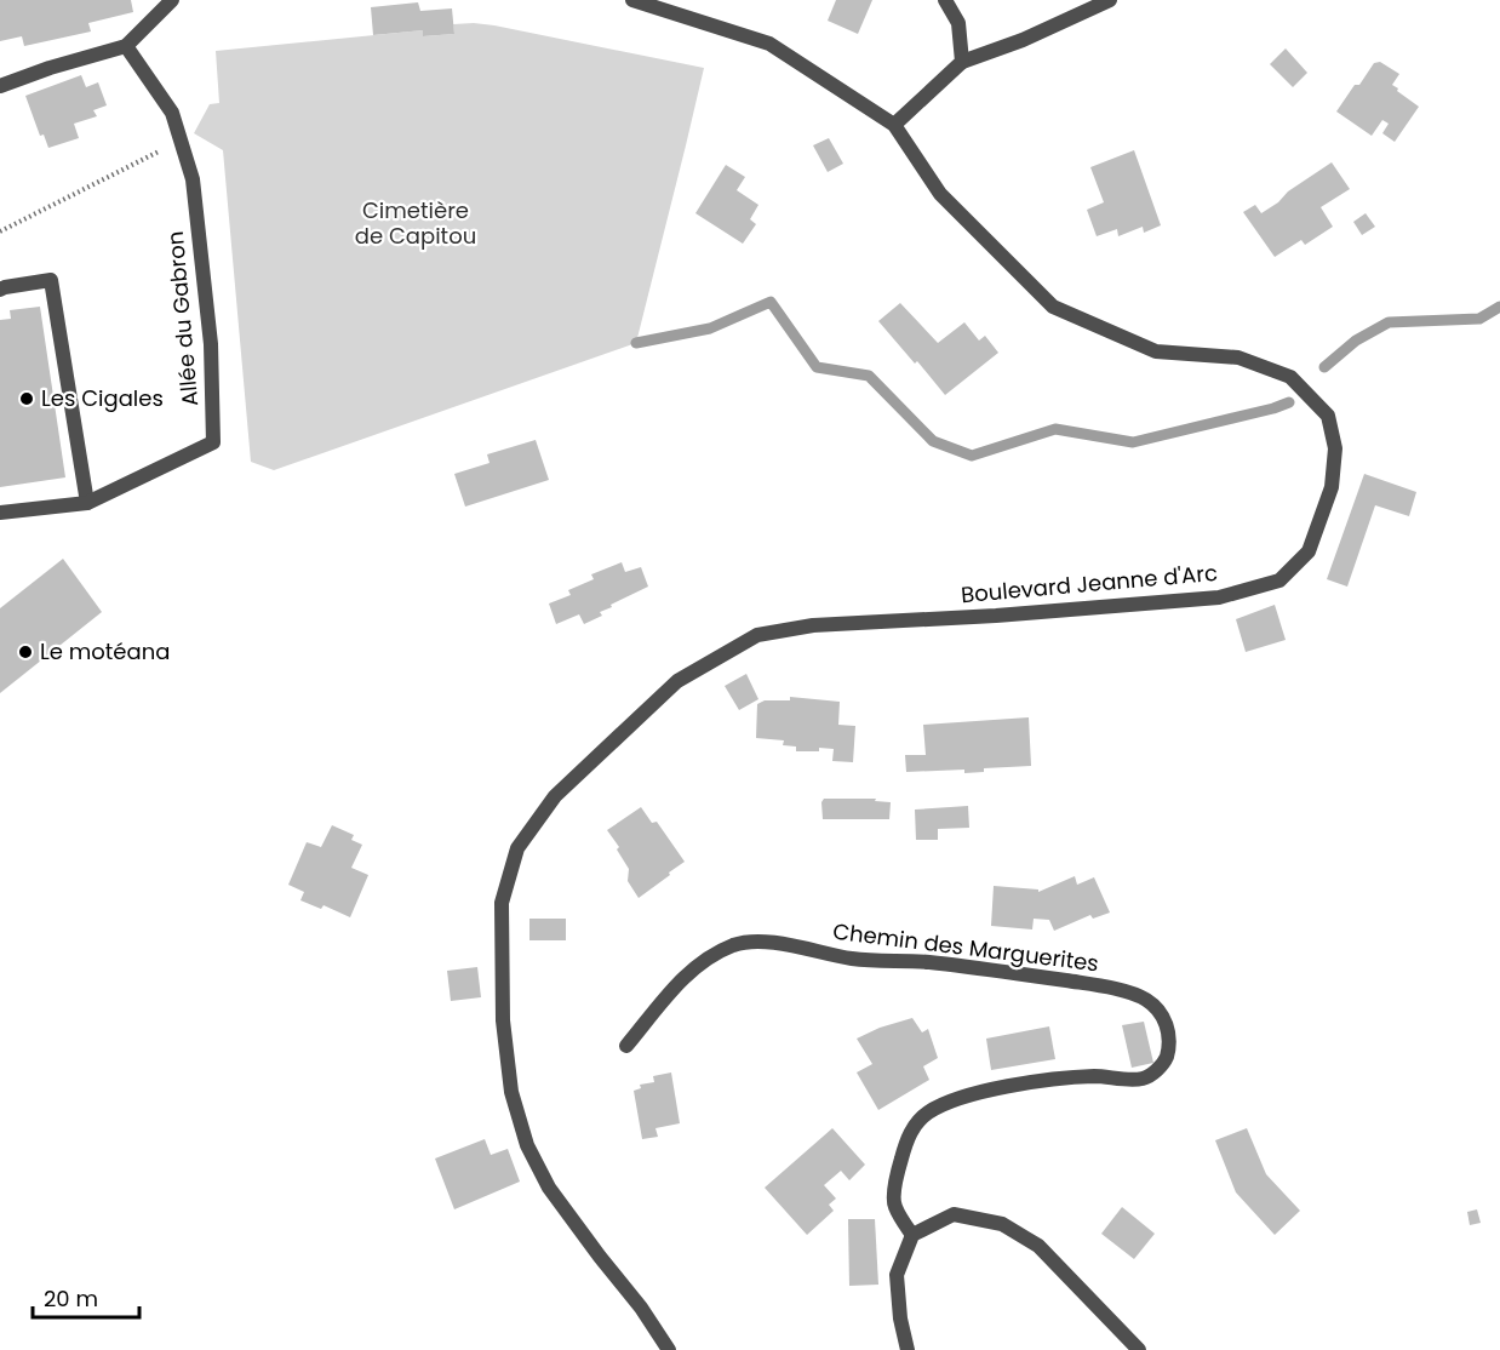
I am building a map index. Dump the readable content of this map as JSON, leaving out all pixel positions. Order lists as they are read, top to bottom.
{
  "streets": {
    "street": ["Allée du Gabron", "Boulevard Jeanne d'Arc", "Chemin des Marguerites"]
  },
  "parks": ["Cimetière de Capitou"],
  "places": ["Les Cigales", "Le motéana"],
  "scale_bar": "20 m"
}
